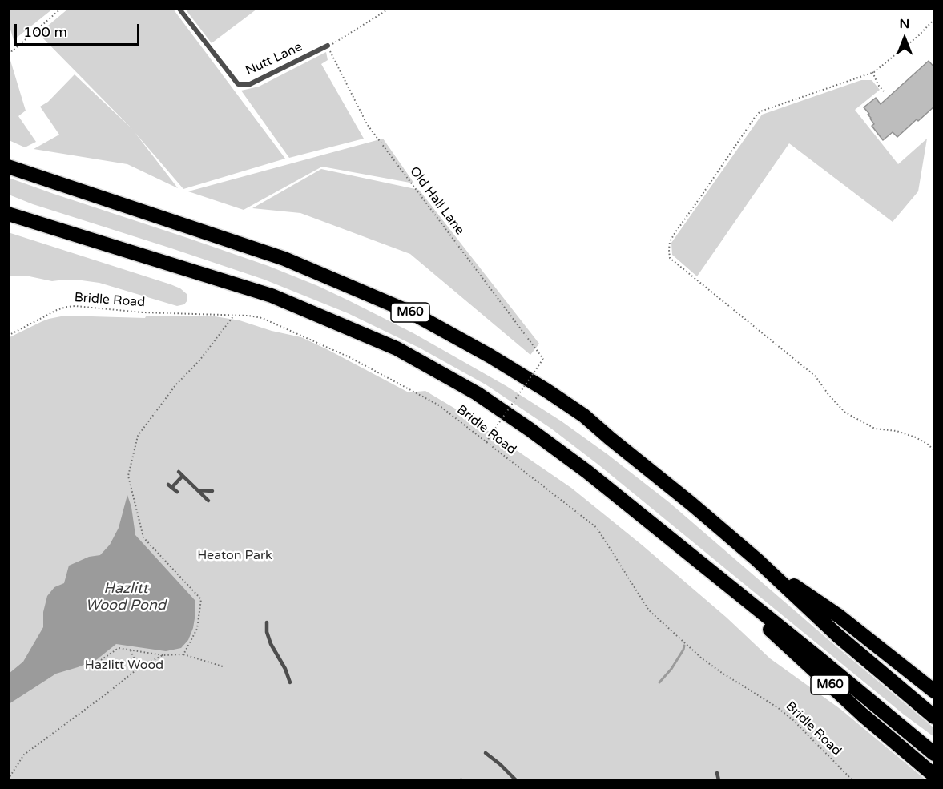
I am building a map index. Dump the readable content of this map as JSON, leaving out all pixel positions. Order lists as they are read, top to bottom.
{
  "streets": {
    "highway": ["M60"],
    "street": ["Nutt Lane"],
    "path": ["Old Hall Lane", "Bridle Road"]
  },
  "crossings": [
    ["Nutt Lane", "Old Hall Lane"],
    ["Old Hall Lane", "Bridle Road"]
  ],
  "water": ["Hazlitt Wood Pond"],
  "parks": ["Heaton Park", "Hazlitt Wood"],
  "scale_bar": "100 m",
  "north": "top"
}
